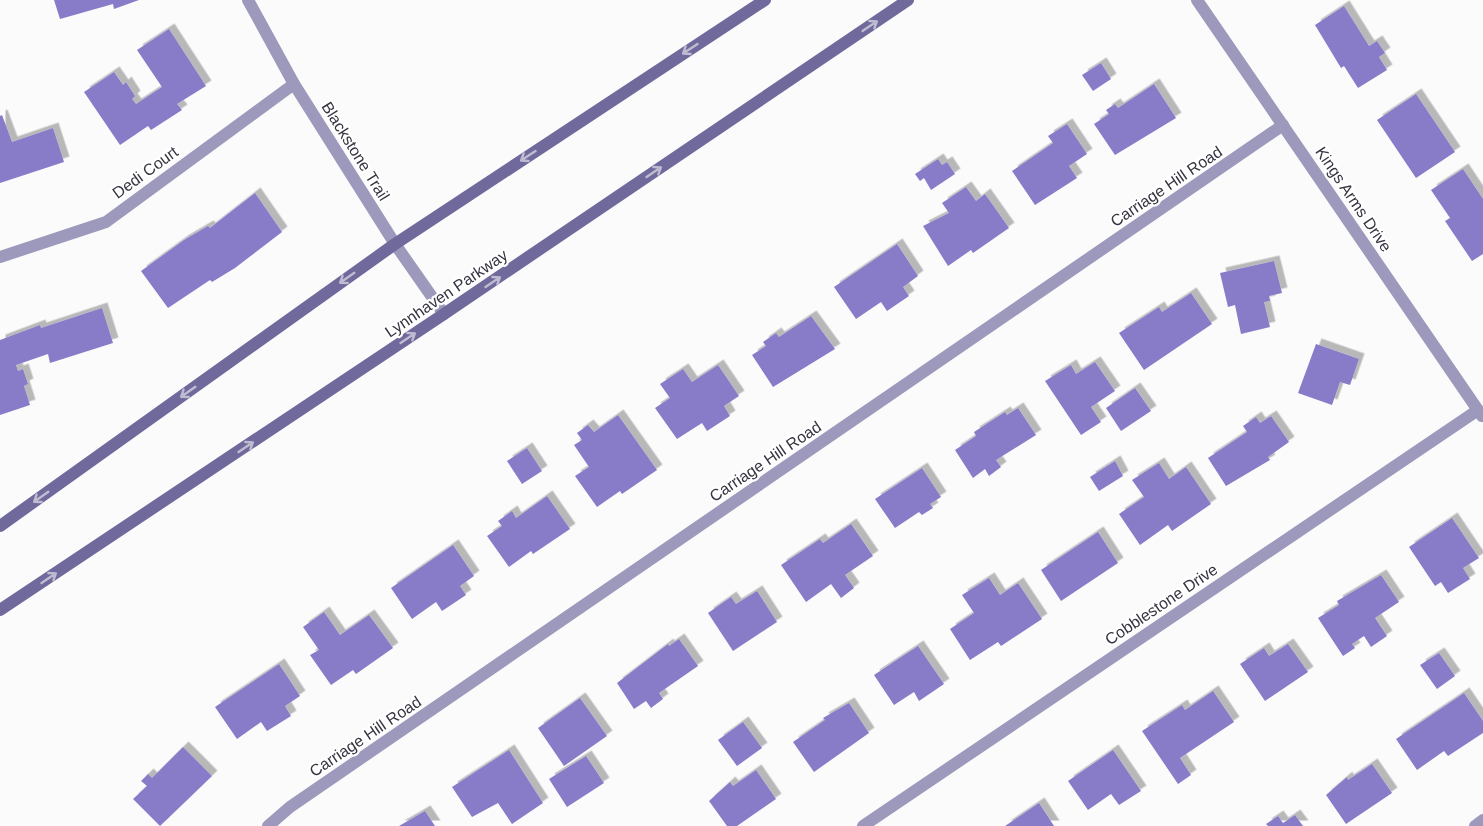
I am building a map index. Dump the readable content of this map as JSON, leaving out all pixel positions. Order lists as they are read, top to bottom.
{
  "streets": {
    "main road": ["Lynnhaven Parkway"],
    "street": [
      "Blackstone Trail",
      "Dedi Court",
      "Carriage Hill Road",
      "Kings Arms Drive",
      "Cobblestone Drive"
    ]
  },
  "crossings": [
    ["Blackstone Trail", "Dedi Court"],
    ["Blackstone Trail", "Lynnhaven Parkway"],
    ["Carriage Hill Road", "Kings Arms Drive"],
    ["Kings Arms Drive", "Cobblestone Drive"]
  ]
}
